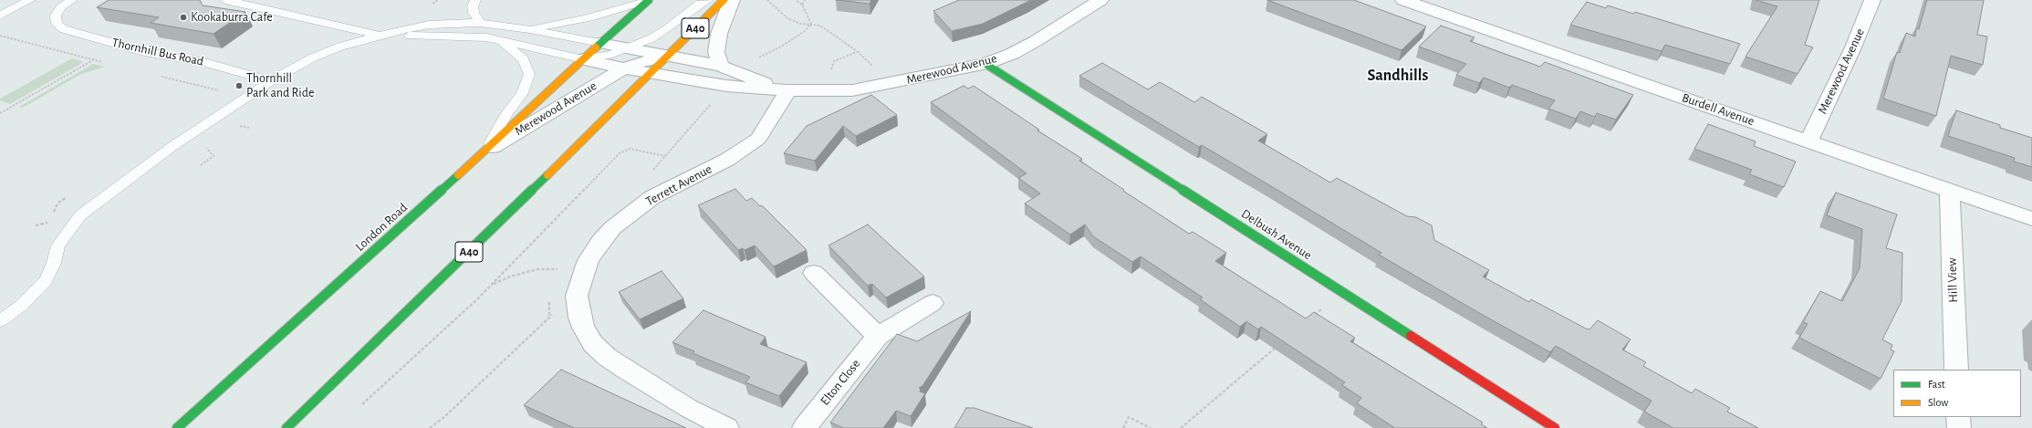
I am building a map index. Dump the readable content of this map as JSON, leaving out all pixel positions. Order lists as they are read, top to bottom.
{
  "streets": {
    "main road": ["A40", "London Road", "Delbush Avenue"],
    "street": [
      "Merewood Avenue",
      "Burdell Avenue",
      "Terrett Avenue",
      "Hill View",
      "Elton Close"
    ],
    "lane": ["Thornhill Bus Road"]
  },
  "crossings": [
    ["A40", "Merewood Avenue"],
    ["Merewood Avenue", "Burdell Avenue"],
    ["Merewood Avenue", "Terrett Avenue"],
    ["Merewood Avenue", "London Road"],
    ["Merewood Avenue", "Delbush Avenue"],
    ["Burdell Avenue", "Hill View"]
  ],
  "districts": ["Sandhills"],
  "places": ["Kookaburra Cafe", "Thornhill Park and Ride"],
  "legend": ["Fast", "Slow"]
}
